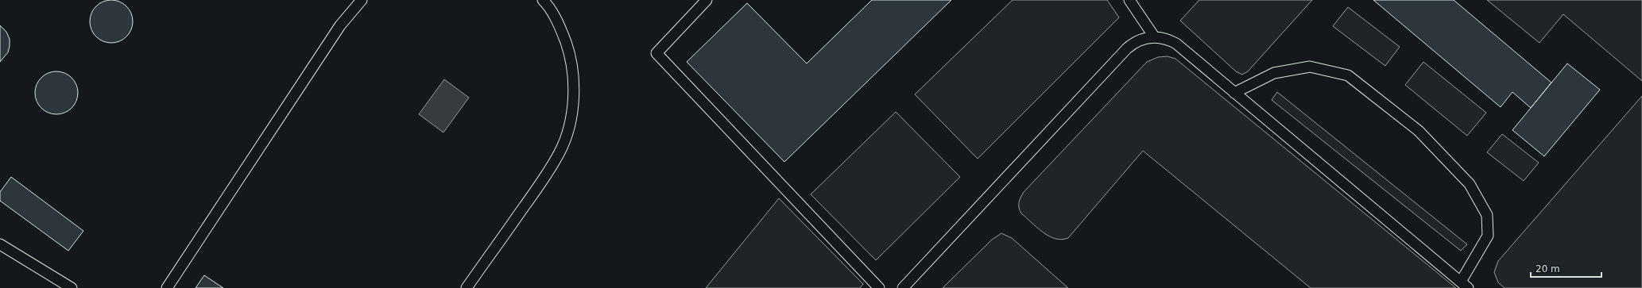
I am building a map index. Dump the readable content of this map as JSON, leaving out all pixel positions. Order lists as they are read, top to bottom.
{
  "scale_bar": "20 m"
}
